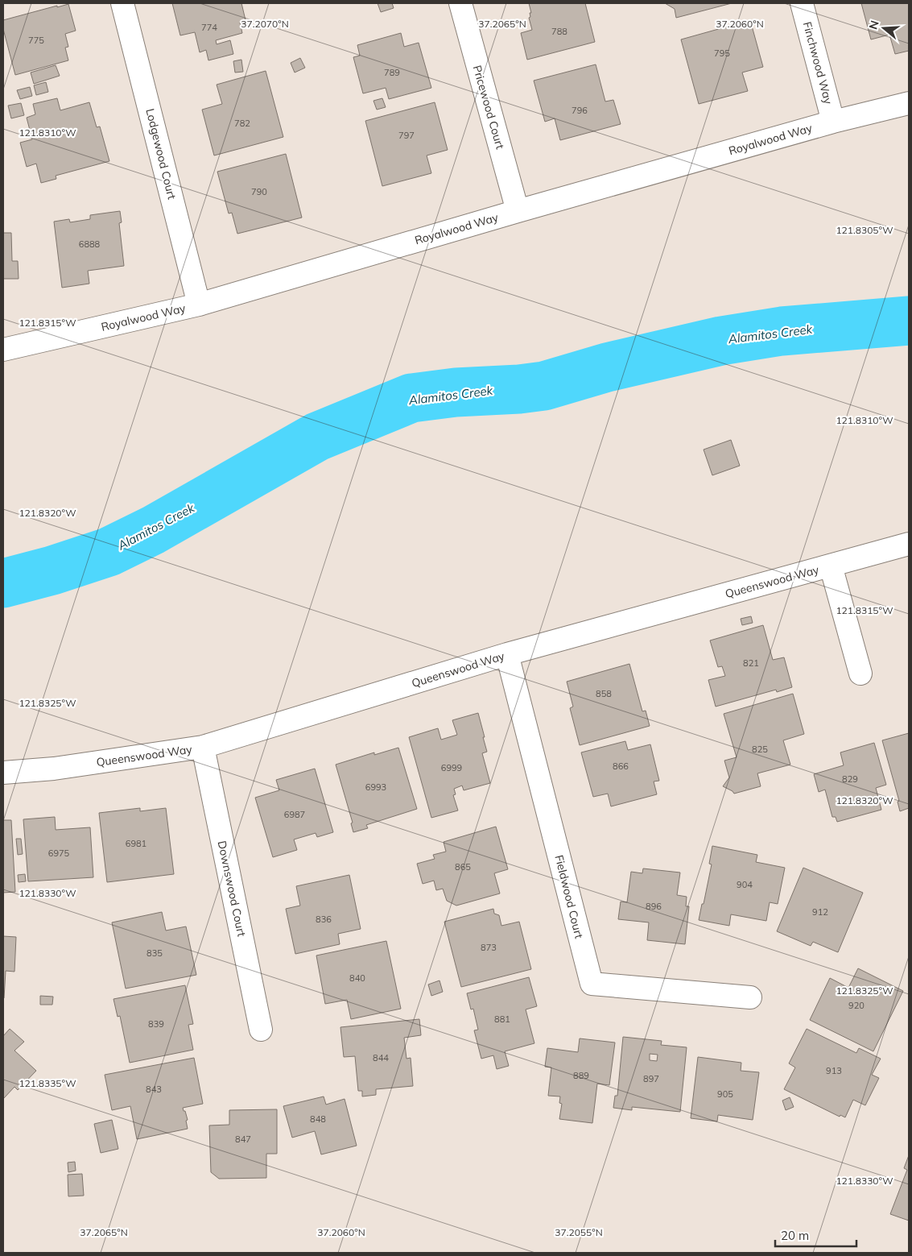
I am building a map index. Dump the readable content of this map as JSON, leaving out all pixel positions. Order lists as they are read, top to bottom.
{
  "streets": {
    "street": [
      "Finchwood Way",
      "Pricewood Court",
      "Royalwood Way",
      "Lodgewood Court",
      "Queenswood Way",
      "Downswood Court",
      "Fieldwood Court"
    ]
  },
  "crossings": [
    ["Finchwood Way", "Royalwood Way"],
    ["Pricewood Court", "Royalwood Way"],
    ["Royalwood Way", "Lodgewood Court"],
    ["Queenswood Way", "Downswood Court"],
    ["Queenswood Way", "Fieldwood Court"]
  ],
  "water": ["Alamitos Creek"],
  "house_numbers": [
    "774",
    "788",
    "775",
    "795",
    "789",
    "796",
    "782",
    "797",
    "790",
    "6888",
    "821",
    "858",
    "825",
    "866",
    "6999",
    "829",
    "6993",
    "6987",
    "6981",
    "6975",
    "865",
    "904",
    "896",
    "912",
    "836",
    "873",
    "835",
    "840",
    "920",
    "881",
    "839",
    "844",
    "913",
    "889",
    "897",
    "843",
    "905",
    "848",
    "847"
  ],
  "scale_bar": "20 m",
  "north": "left",
  "coordinates": [
    "37.2070°N",
    "37.2065°N",
    "37.2060°N",
    "121.8310°W",
    "121.8305°W",
    "121.8315°W",
    "121.8320°W",
    "121.8325°W",
    "121.8330°W",
    "121.8335°W",
    "37.2055°N"
  ]
}
